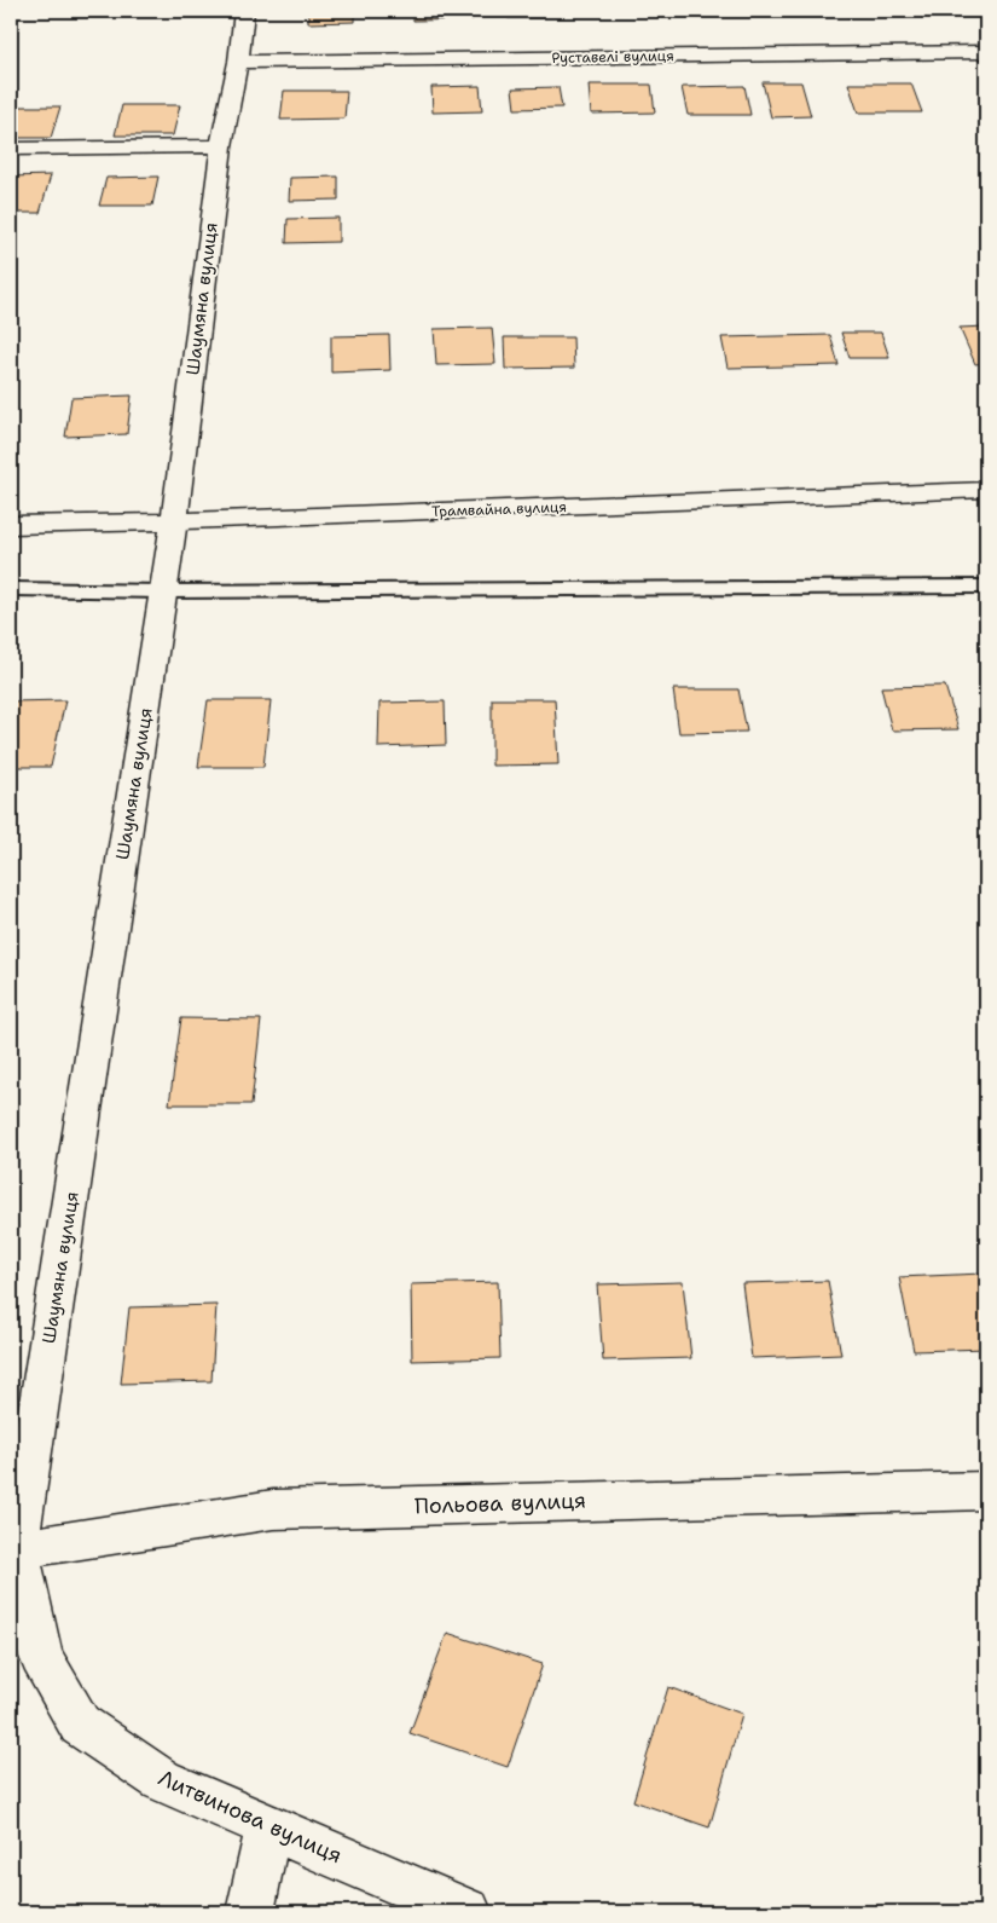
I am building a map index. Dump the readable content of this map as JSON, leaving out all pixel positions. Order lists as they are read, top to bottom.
{
  "streets": {
    "street": [
      "Руставелі вулиця",
      "Шаумяна вулиця",
      "Трамвайна вулиця",
      "Польова вулиця",
      "Литвинова вулиця"
    ]
  },
  "crossings": [
    ["Руставелі вулиця", "Шаумяна вулиця"],
    ["Шаумяна вулиця", "Трамвайна вулиця"],
    ["Шаумяна вулиця", "Польова вулиця"],
    ["Шаумяна вулиця", "Литвинова вулиця"],
    ["Польова вулиця", "Литвинова вулиця"]
  ]
}
